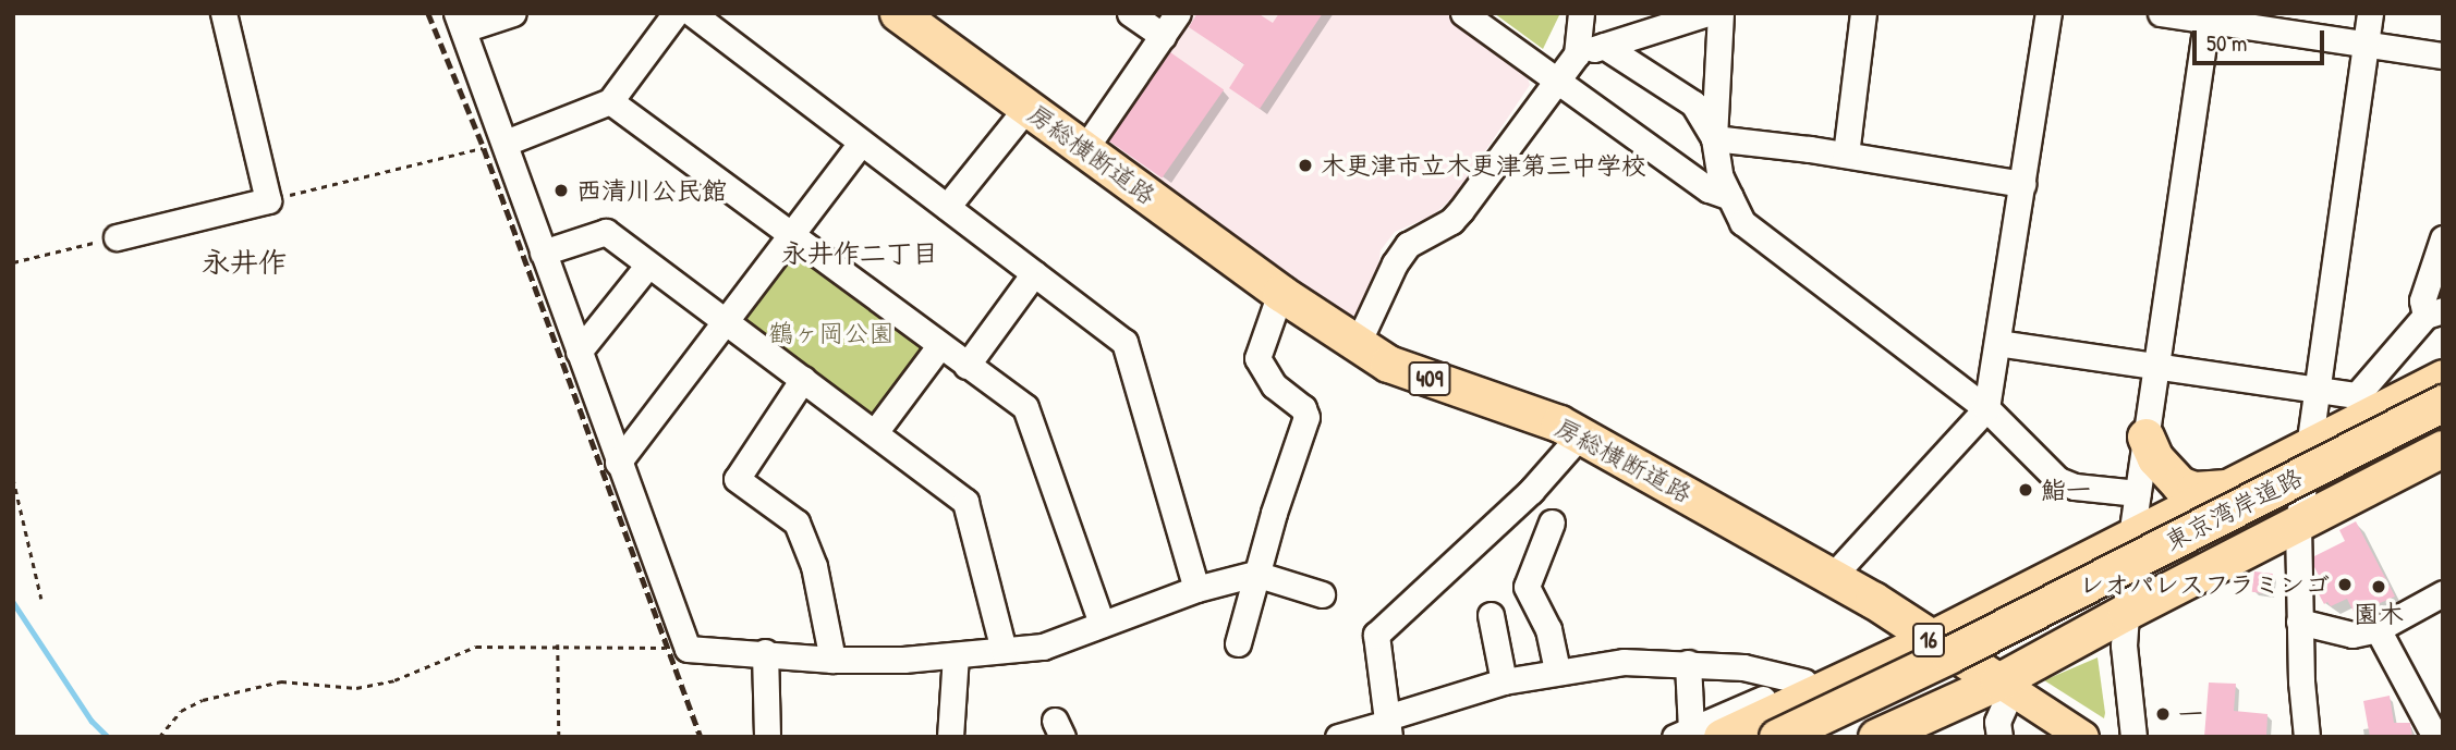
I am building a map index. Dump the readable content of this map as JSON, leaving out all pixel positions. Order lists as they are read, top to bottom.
{
  "streets": {
    "highway": [
      "房総横断道路",
      "409",
      "東京湾岸道路",
      "16"
    ]
  },
  "crossings": [
    ["房総横断道路", "16"]
  ],
  "districts": ["永井作二丁目", "永井作"],
  "parks": ["鶴ヶ岡公園"],
  "places": [
    "木更津市立木更津第三中学校",
    "西清川公民館",
    "鮨一",
    "レオパレスフラミンゴ",
    "園木",
    "一"
  ],
  "scale_bar": "50 m"
}
